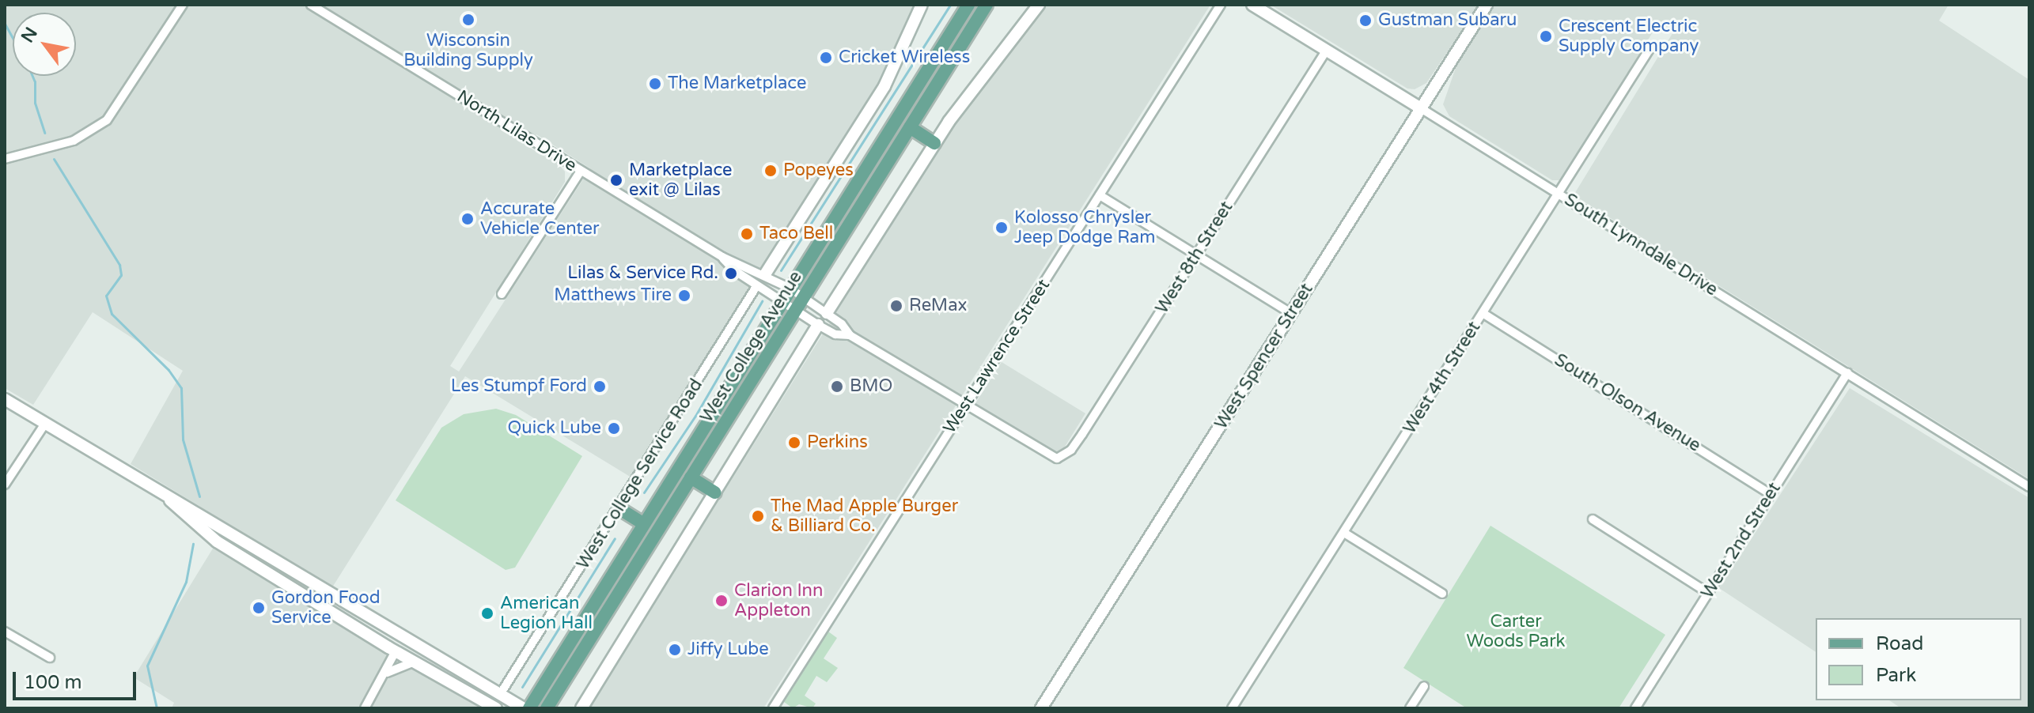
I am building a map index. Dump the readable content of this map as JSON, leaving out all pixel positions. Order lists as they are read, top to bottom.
{
  "streets": {
    "main road": ["West College Avenue"],
    "street": [
      "North Lilas Drive",
      "South Lynndale Drive",
      "West 8th Street",
      "West Lawrence Street",
      "West Spencer Street",
      "West 4th Street",
      "South Olson Avenue",
      "West College Service Road",
      "West 2nd Street"
    ]
  },
  "crossings": [
    ["North Lilas Drive", "West College Avenue"],
    ["North Lilas Drive", "West College Service Road"],
    ["South Lynndale Drive", "West 8th Street"],
    ["South Lynndale Drive", "West Spencer Street"],
    ["South Lynndale Drive", "West 4th Street"],
    ["South Lynndale Drive", "West 2nd Street"],
    ["West 8th Street", "West Lawrence Street"],
    ["West 4th Street", "South Olson Avenue"],
    ["South Olson Avenue", "West 2nd Street"]
  ],
  "parks": ["Carter Woods Park"],
  "places": [
    "Wisconsin Building Supply",
    "Gustman Subaru",
    "Crescent Electric Supply Company",
    "Cricket Wireless",
    "The Marketplace",
    "Popeyes",
    "Marketplace exit @ Lilas",
    "Accurate Vehicle Center",
    "Kolosso Chrysler Jeep Dodge Ram",
    "Taco Bell",
    "Lilas & Service Rd.",
    "Matthews Tire",
    "ReMax",
    "Les Stumpf Ford",
    "BMO",
    "Quick Lube",
    "Perkins",
    "The Mad Apple Burger & Billiard Co.",
    "Clarion Inn Appleton",
    "Gordon Food Service",
    "American Legion Hall",
    "Jiffy Lube"
  ],
  "legend": ["Road", "Park"],
  "scale_bar": "100 m",
  "north": "top left"
}
